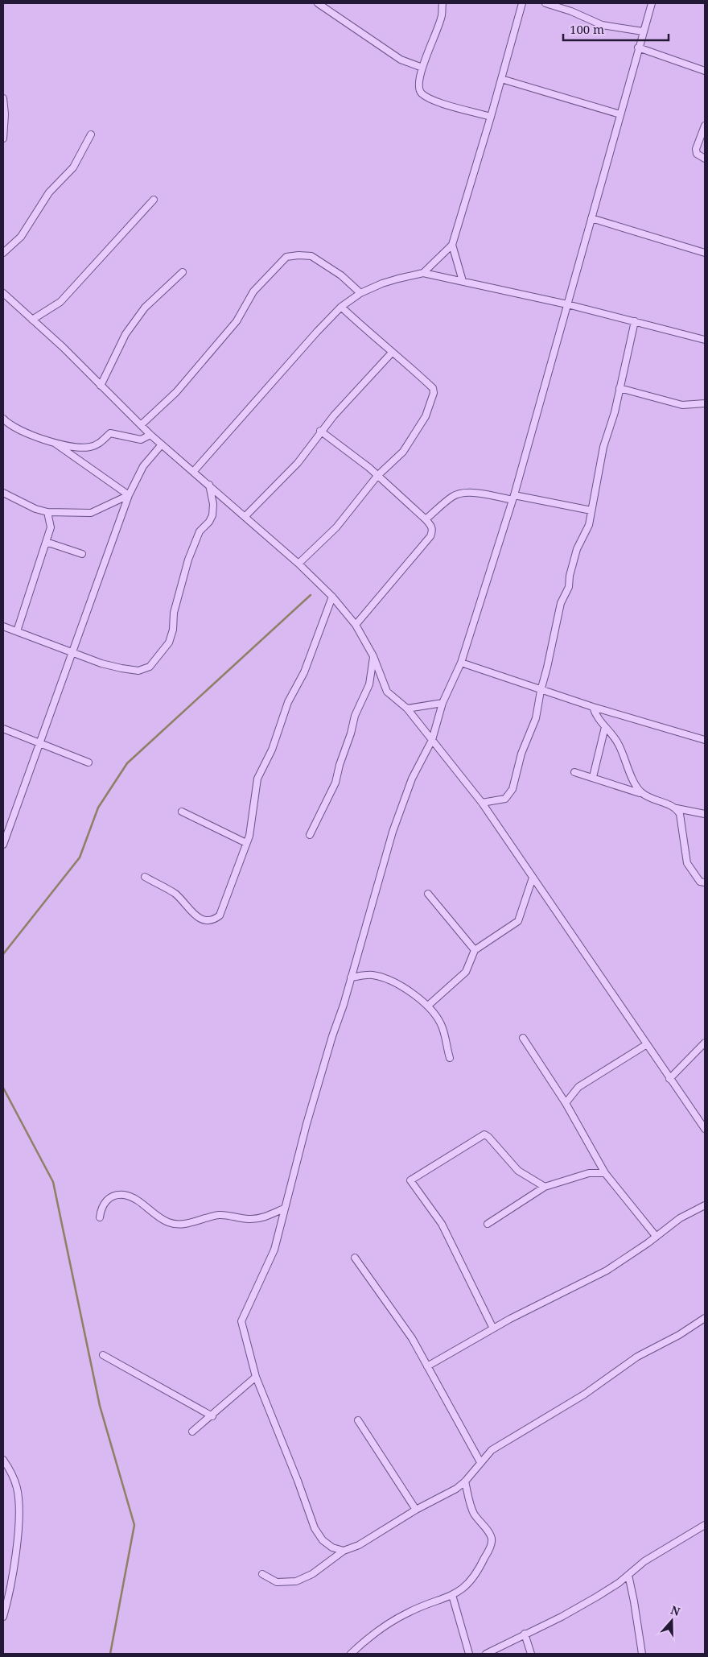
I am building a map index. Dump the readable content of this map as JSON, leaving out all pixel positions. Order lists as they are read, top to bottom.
{
  "scale_bar": "100 m",
  "north": "top"
}
